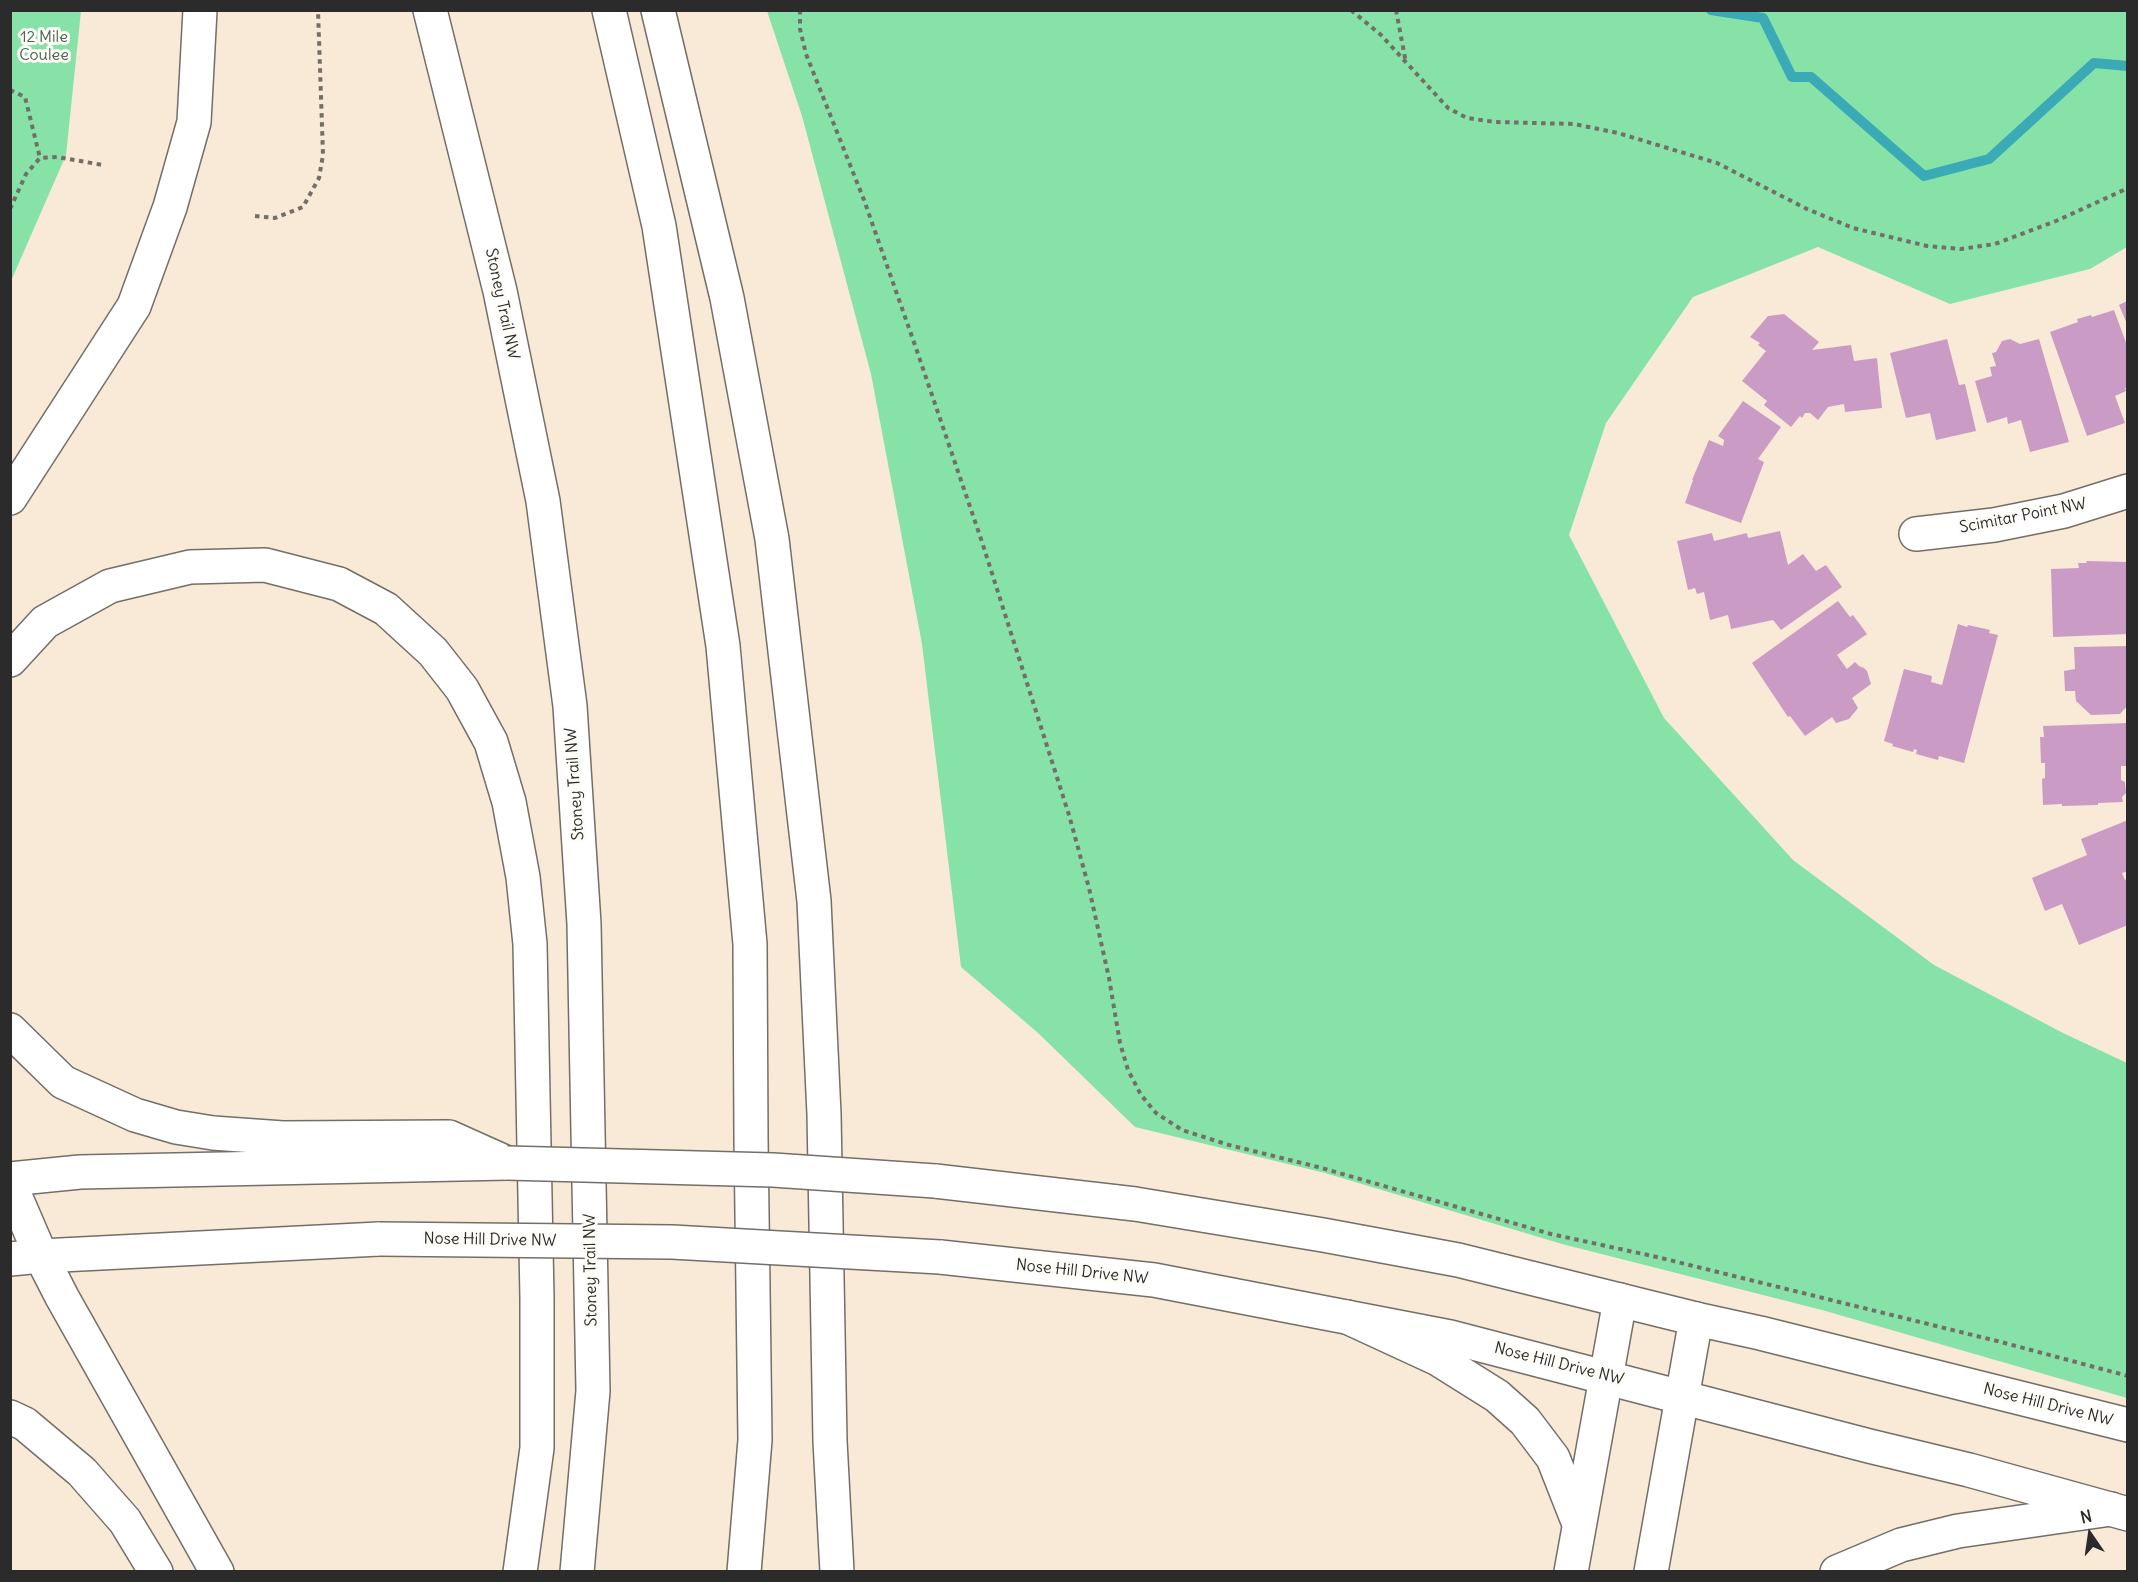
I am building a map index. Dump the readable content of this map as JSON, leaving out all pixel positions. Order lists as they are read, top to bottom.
{
  "streets": {
    "main road": ["Stoney Trail NW", "Scimitar Point NW", "Nose Hill Drive NW"]
  },
  "parks": ["12 Mile Coulee"],
  "north": "top"
}
